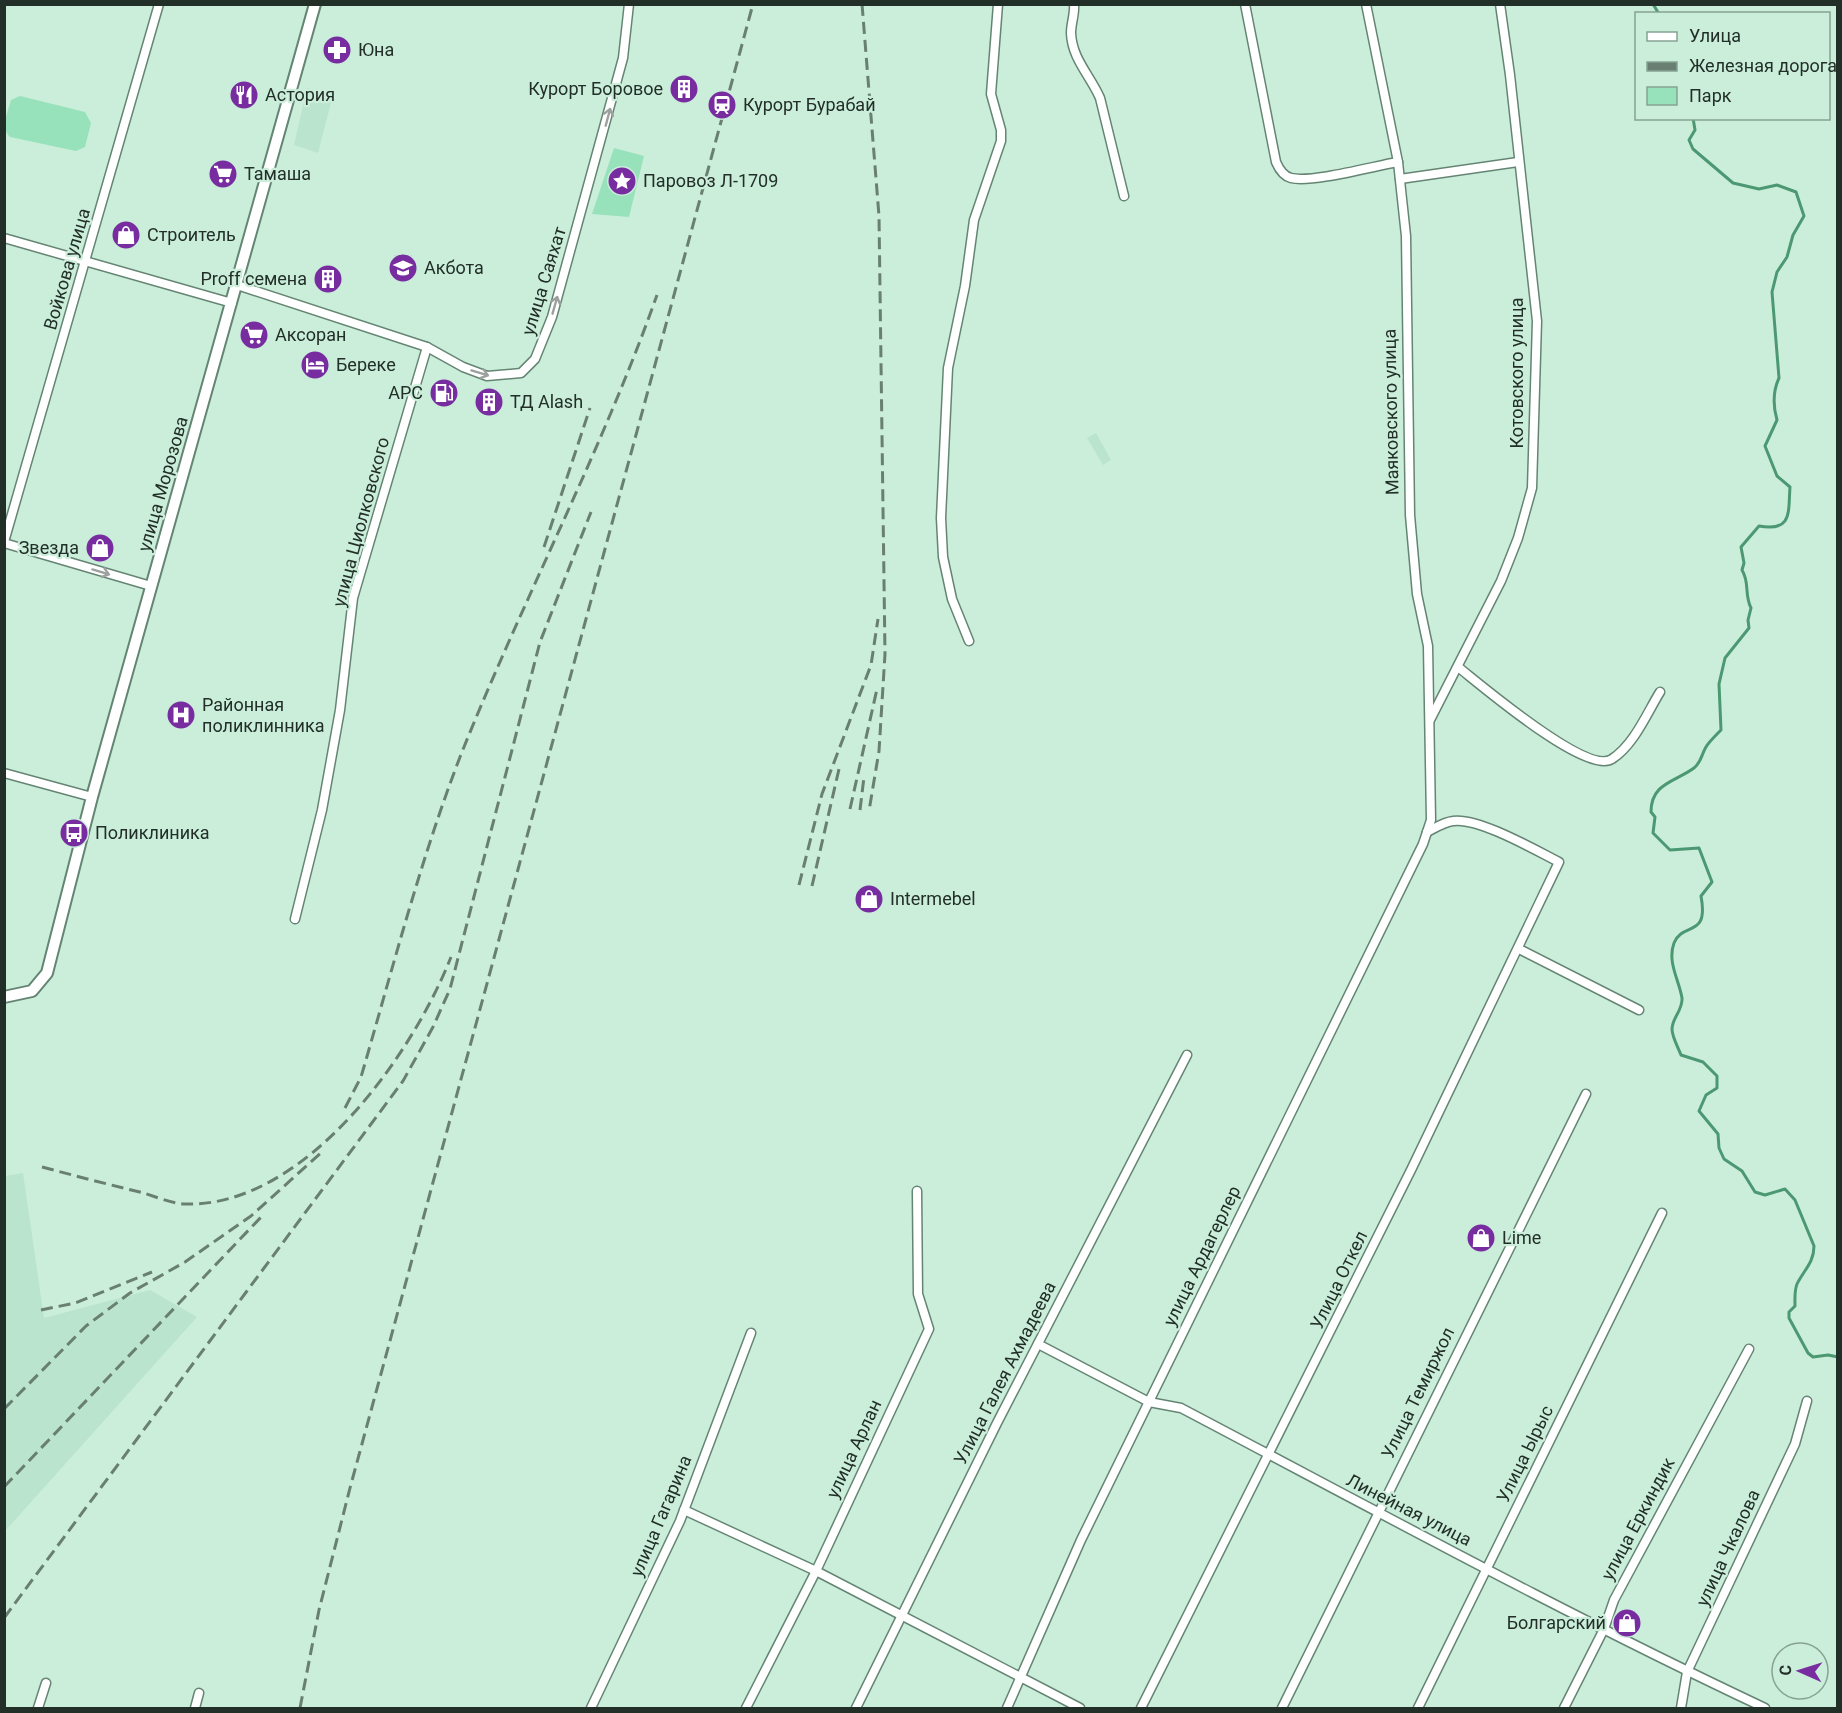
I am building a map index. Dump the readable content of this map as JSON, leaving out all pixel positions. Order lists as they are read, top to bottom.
{
  "streets": {
    "main road": ["улица Морозова"],
    "street": [
      "Войкова улица",
      "улица Саяхат",
      "Котовского улица",
      "Маяковского улица",
      "улица Циолковского",
      "улица Ардагерлер",
      "Улица Откел",
      "Улица Галея Ахмадеева",
      "Улица Темиржол",
      "улица Арлан",
      "Улица Ырыс",
      "Линейная улица",
      "улица Гагарина",
      "улица Еркиндик",
      "улица Чкалова"
    ]
  },
  "crossings": [
    ["улица Саяхат", "улица Морозова"],
    ["улица Саяхат", "улица Циолковского"],
    ["Котовского улица", "Маяковского улица"],
    ["Маяковского улица", "улица Ардагерлер"],
    ["улица Ардагерлер", "Улица Откел"],
    ["улица Ардагерлер", "Линейная улица"],
    ["Улица Откел", "Линейная улица"],
    ["Улица Галея Ахмадеева", "Линейная улица"],
    ["Улица Темиржол", "Линейная улица"],
    ["Улица Ырыс", "Линейная улица"],
    ["Линейная улица", "улица Еркиндик"],
    ["Линейная улица", "улица Чкалова"]
  ],
  "one_way": ["улица Саяхат"],
  "places": {
    "pharmacy": ["Юна"],
    "building": ["Курорт Боровое", "Proff семена", "ТД Alash"],
    "restaurant": ["Астория"],
    "station": ["Курорт Бурабай"],
    "supermarket": ["Тамаша", "Аксоран"],
    "place": ["Паровоз Л-1709"],
    "shop": [
      "Строитель",
      "Звезда",
      "Intermebel",
      "Lime",
      "Болгарский"
    ],
    "school or university": ["Акбота"],
    "hotel": ["Береке"],
    "fuel station": ["АРС"],
    "hospital": ["Районная поликлинника"],
    "bus stop": ["Поликлиника"]
  },
  "legend": ["Улица", "Железная дорога", "Парк"],
  "north": "left"
}
